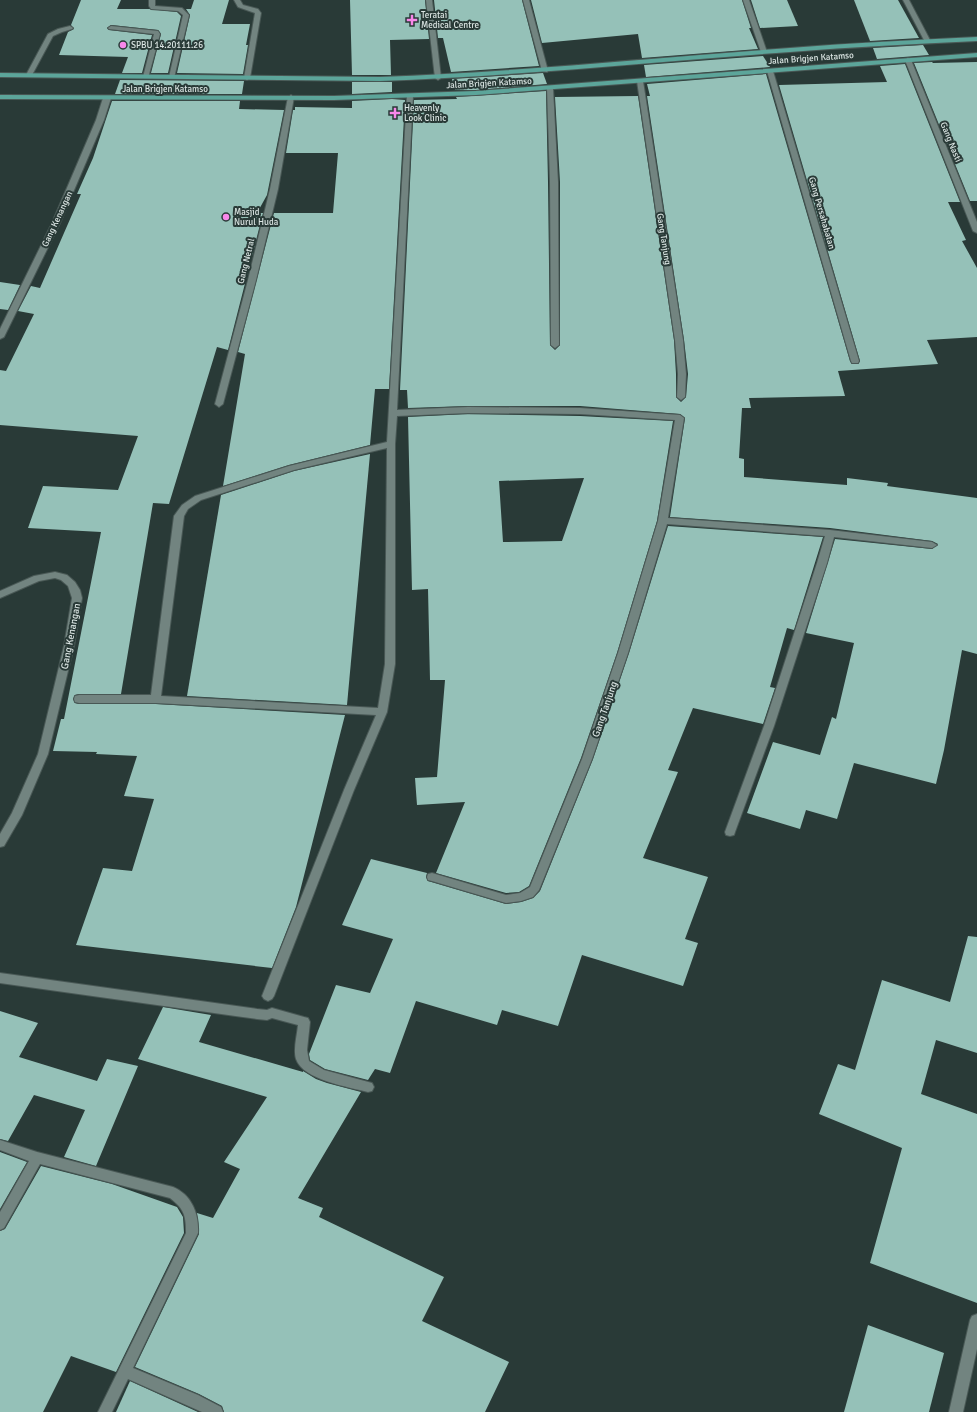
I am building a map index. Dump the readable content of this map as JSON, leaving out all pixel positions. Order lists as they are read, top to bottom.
{
  "streets": {
    "main road": ["Jalan Brigjen Katamso"],
    "street": [
      "Gang Nasti",
      "Gang Persahabatan",
      "Gang Kenangan",
      "Gang Tanjung",
      "Gang Netral"
    ]
  },
  "crossings": [
    ["Jalan Brigjen Katamso", "Gang Nasti"],
    ["Jalan Brigjen Katamso", "Gang Persahabatan"],
    ["Jalan Brigjen Katamso", "Gang Kenangan"],
    ["Jalan Brigjen Katamso", "Gang Tanjung"],
    ["Jalan Brigjen Katamso", "Gang Netral"]
  ],
  "places": {
    "health": ["Teratai Medical Centre", "Heavenly Look Clinic"],
    "other": ["SPBU 14.20111.26", "Masjid Nurul Huda"]
  }
}
